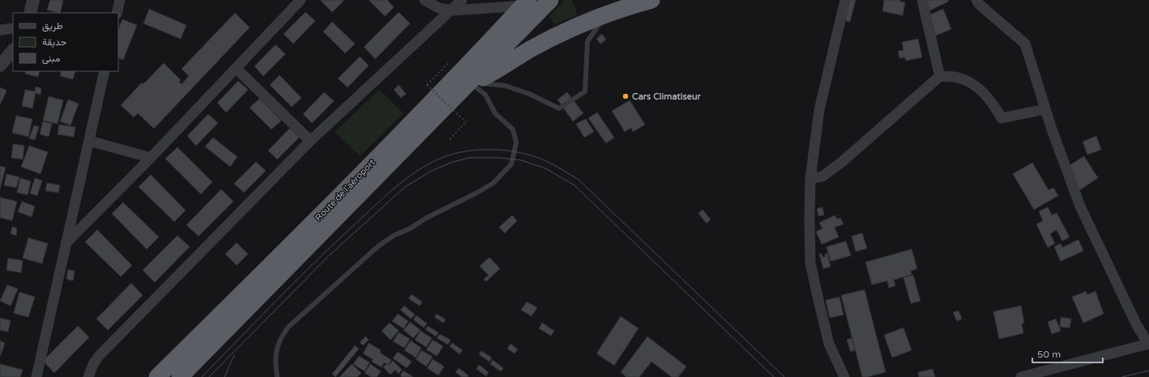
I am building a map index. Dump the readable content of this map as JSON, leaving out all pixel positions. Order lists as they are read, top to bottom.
{
  "streets": {
    "highway": ["Route de l'aéroport"]
  },
  "places": ["Cars Climatiseur"],
  "legend": ["طريق", "حديقة", "مبنى"],
  "scale_bar": "50 m"
}
